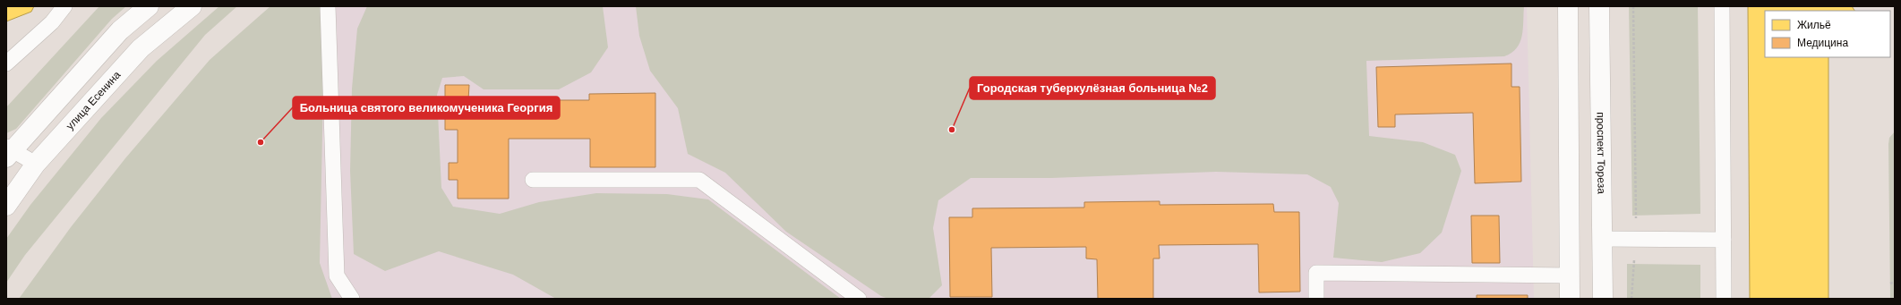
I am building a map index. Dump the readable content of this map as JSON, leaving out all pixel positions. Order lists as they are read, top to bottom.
{
  "streets": {
    "main road": ["улица Есенина", "проспект Тореза"]
  },
  "places": ["Городская туберкулёзная больница №2", "Больница святого великомученика Георгия"],
  "legend": ["Жильё", "Медицина"]
}
